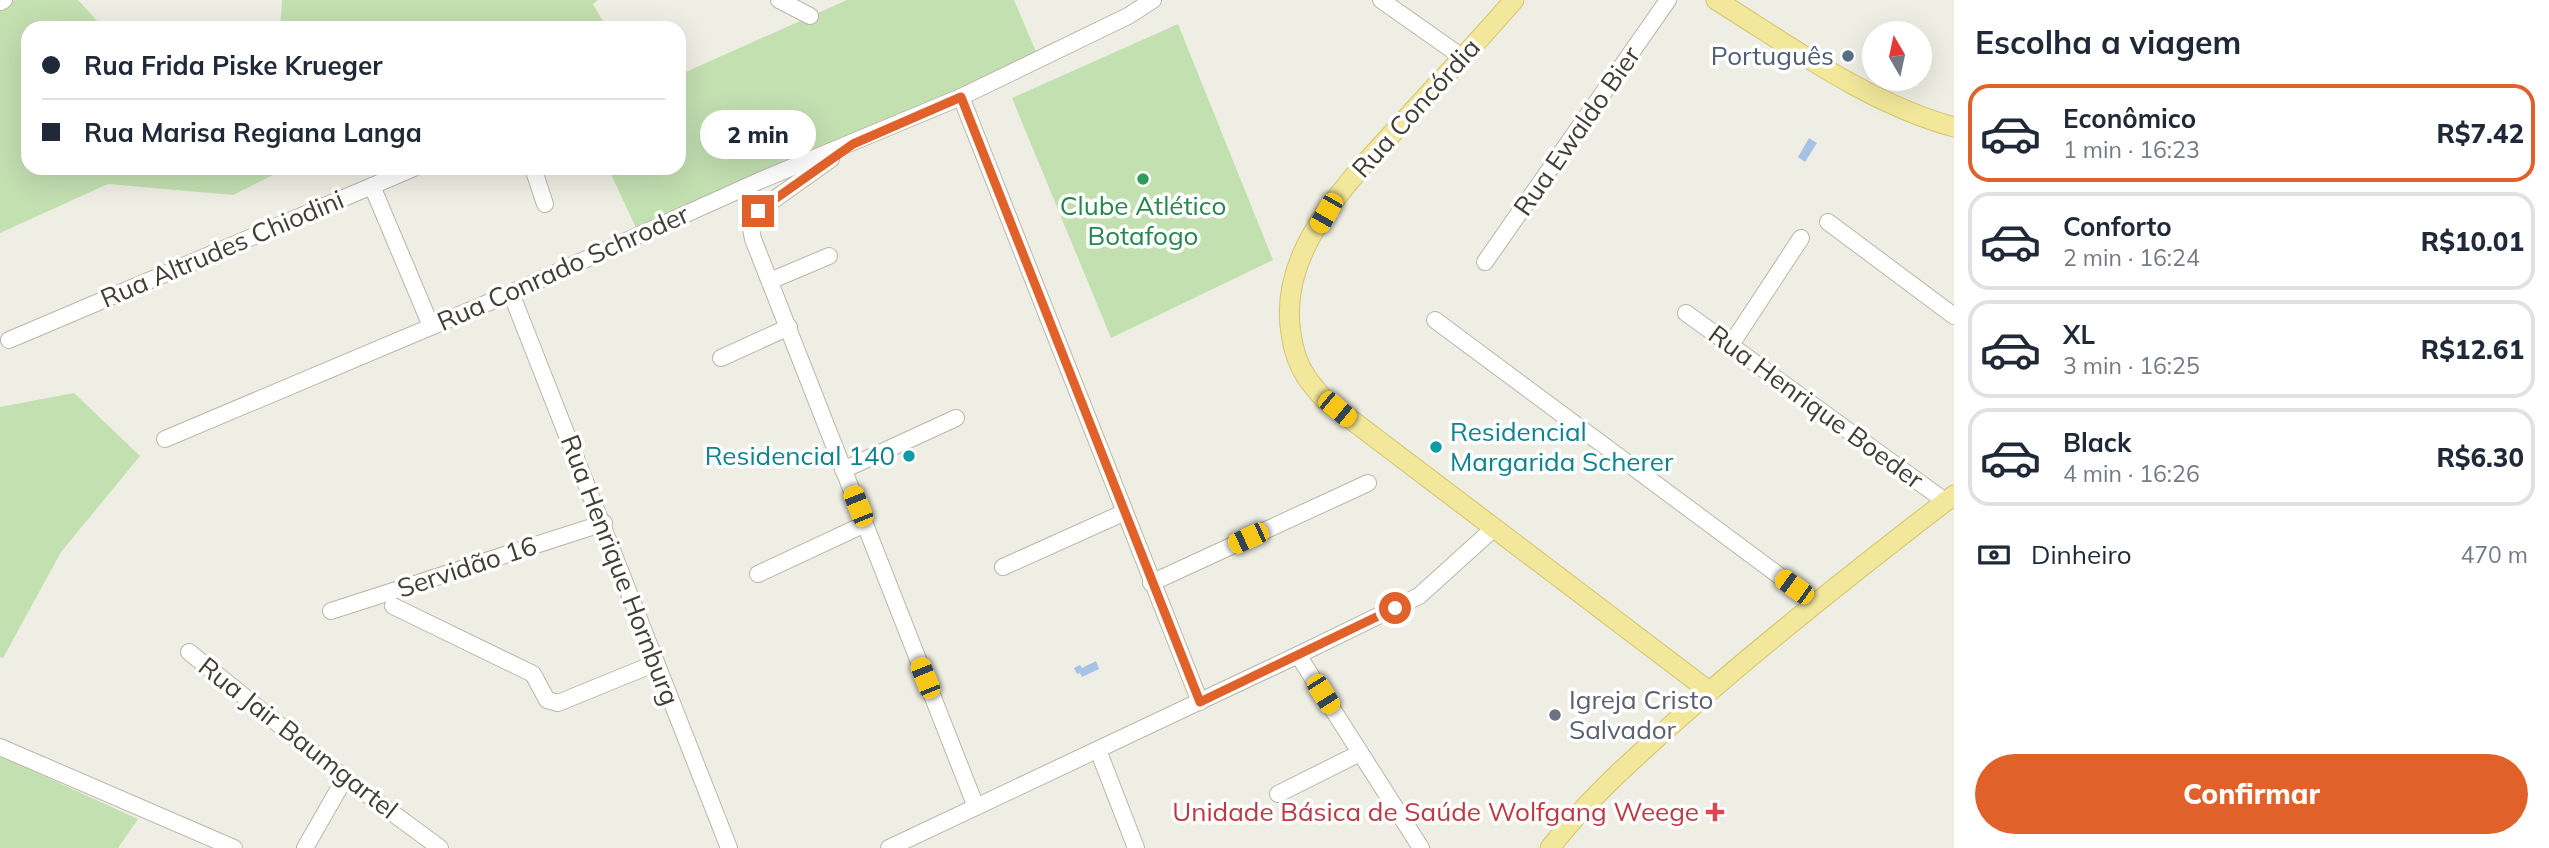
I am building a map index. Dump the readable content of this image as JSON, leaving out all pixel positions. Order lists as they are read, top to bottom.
{
  "streets": {
    "main road": ["Rua Concórdia"],
    "street": [
      "Rua Ewaldo Bier",
      "Rua Altrudes Chiodini",
      "Rua Conrado Schroder",
      "Rua Henrique Boeder",
      "Servidão 16",
      "Rua Henrique Hornburg",
      "Rua Jair Baumgartel"
    ]
  },
  "crossings": [
    ["Rua Altrudes Chiodini", "Rua Conrado Schroder"],
    ["Rua Conrado Schroder", "Rua Henrique Hornburg"],
    ["Servidão 16", "Rua Henrique Hornburg"]
  ],
  "places": {
    "other": [
      "Português",
      "Clube Atlético Botafogo",
      "Residencial Margarida Scherer",
      "Residencial 140",
      "Igreja Cristo Salvador"
    ],
    "health": ["Unidade Básica de Saúde Wolfgang Weege"]
  },
  "north": "top",
  "page": {
    "heading": "Escolha a viagem",
    "banner": ["Rua Frida Piske Krueger", "Rua Marisa Regiana Langa"],
    "list": [
      {
        "name": "Econômico",
        "note": "1 min · 16:23",
        "value": "R$7.42"
      },
      {
        "name": "Conforto",
        "note": "2 min · 16:24",
        "value": "R$10.01"
      },
      {
        "name": "XL",
        "note": "3 min · 16:25",
        "value": "R$12.61"
      },
      {
        "name": "Black",
        "note": "4 min · 16:26",
        "value": "R$6.30"
      }
    ],
    "bubble": "2 min",
    "pay": ["Dinheiro", "470 m"],
    "buttons": "Confirmar"
  }
}
